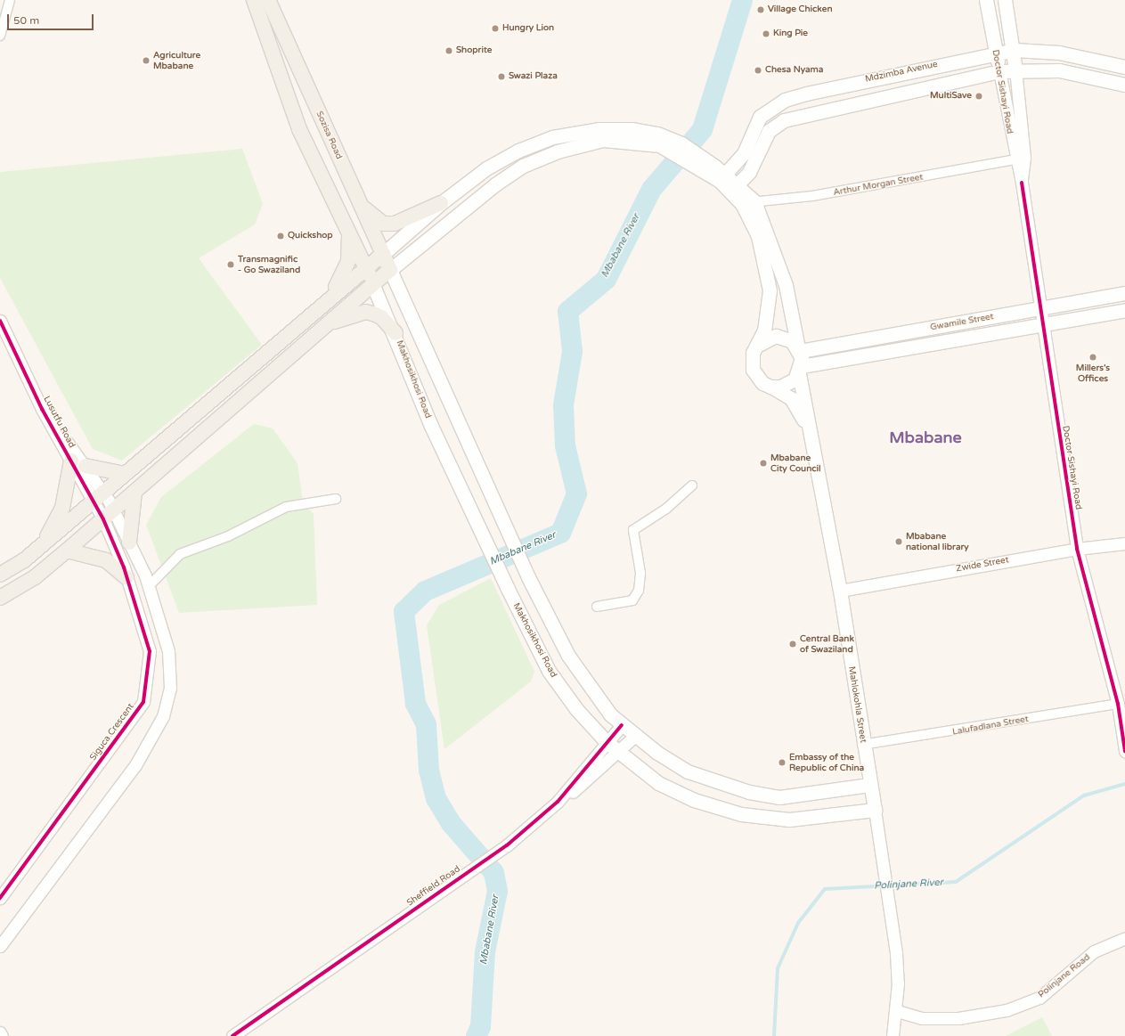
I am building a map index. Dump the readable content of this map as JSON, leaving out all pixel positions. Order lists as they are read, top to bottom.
{
  "streets": {
    "main road": [
      "Mdzimba Avenue",
      "Doctor Sishayi Road",
      "Sozisa Road",
      "Gwamile Street",
      "Makhosikhosi Road",
      "Mahlokohla Street"
    ],
    "street": [
      "Arthur Morgan Street",
      "Lusutfu Road",
      "Zwide Street",
      "Lalufadlana Street",
      "Siguca Crescent",
      "Sheffield Road",
      "Polinjane Road"
    ]
  },
  "crossings": [
    ["Mdzimba Avenue", "Doctor Sishayi Road"],
    ["Doctor Sishayi Road", "Arthur Morgan Street"],
    ["Doctor Sishayi Road", "Gwamile Street"],
    ["Doctor Sishayi Road", "Zwide Street"],
    ["Doctor Sishayi Road", "Lalufadlana Street"],
    ["Gwamile Street", "Mahlokohla Street"],
    ["Makhosikhosi Road", "Mahlokohla Street"],
    ["Makhosikhosi Road", "Sheffield Road"],
    ["Lusutfu Road", "Siguca Crescent"],
    ["Zwide Street", "Mahlokohla Street"],
    ["Mahlokohla Street", "Lalufadlana Street"],
    ["Mahlokohla Street", "Polinjane Road"]
  ],
  "districts": ["Mbabane"],
  "water": ["Mbabane River", "Polinjane River"],
  "places": [
    "Village Chicken",
    "Hungry Lion",
    "King Pie",
    "Shoprite",
    "Agriculture Mbabane",
    "Chesa Nyama",
    "Swazi Plaza",
    "MultiSave",
    "Quickshop",
    "Transmagnific - Go Swaziland",
    "Millers's Offices",
    "Mbabane City Council",
    "Mbabane national library",
    "Central Bank of Swaziland",
    "Embassy of the Republic of China"
  ],
  "scale_bar": "50 m"
}
